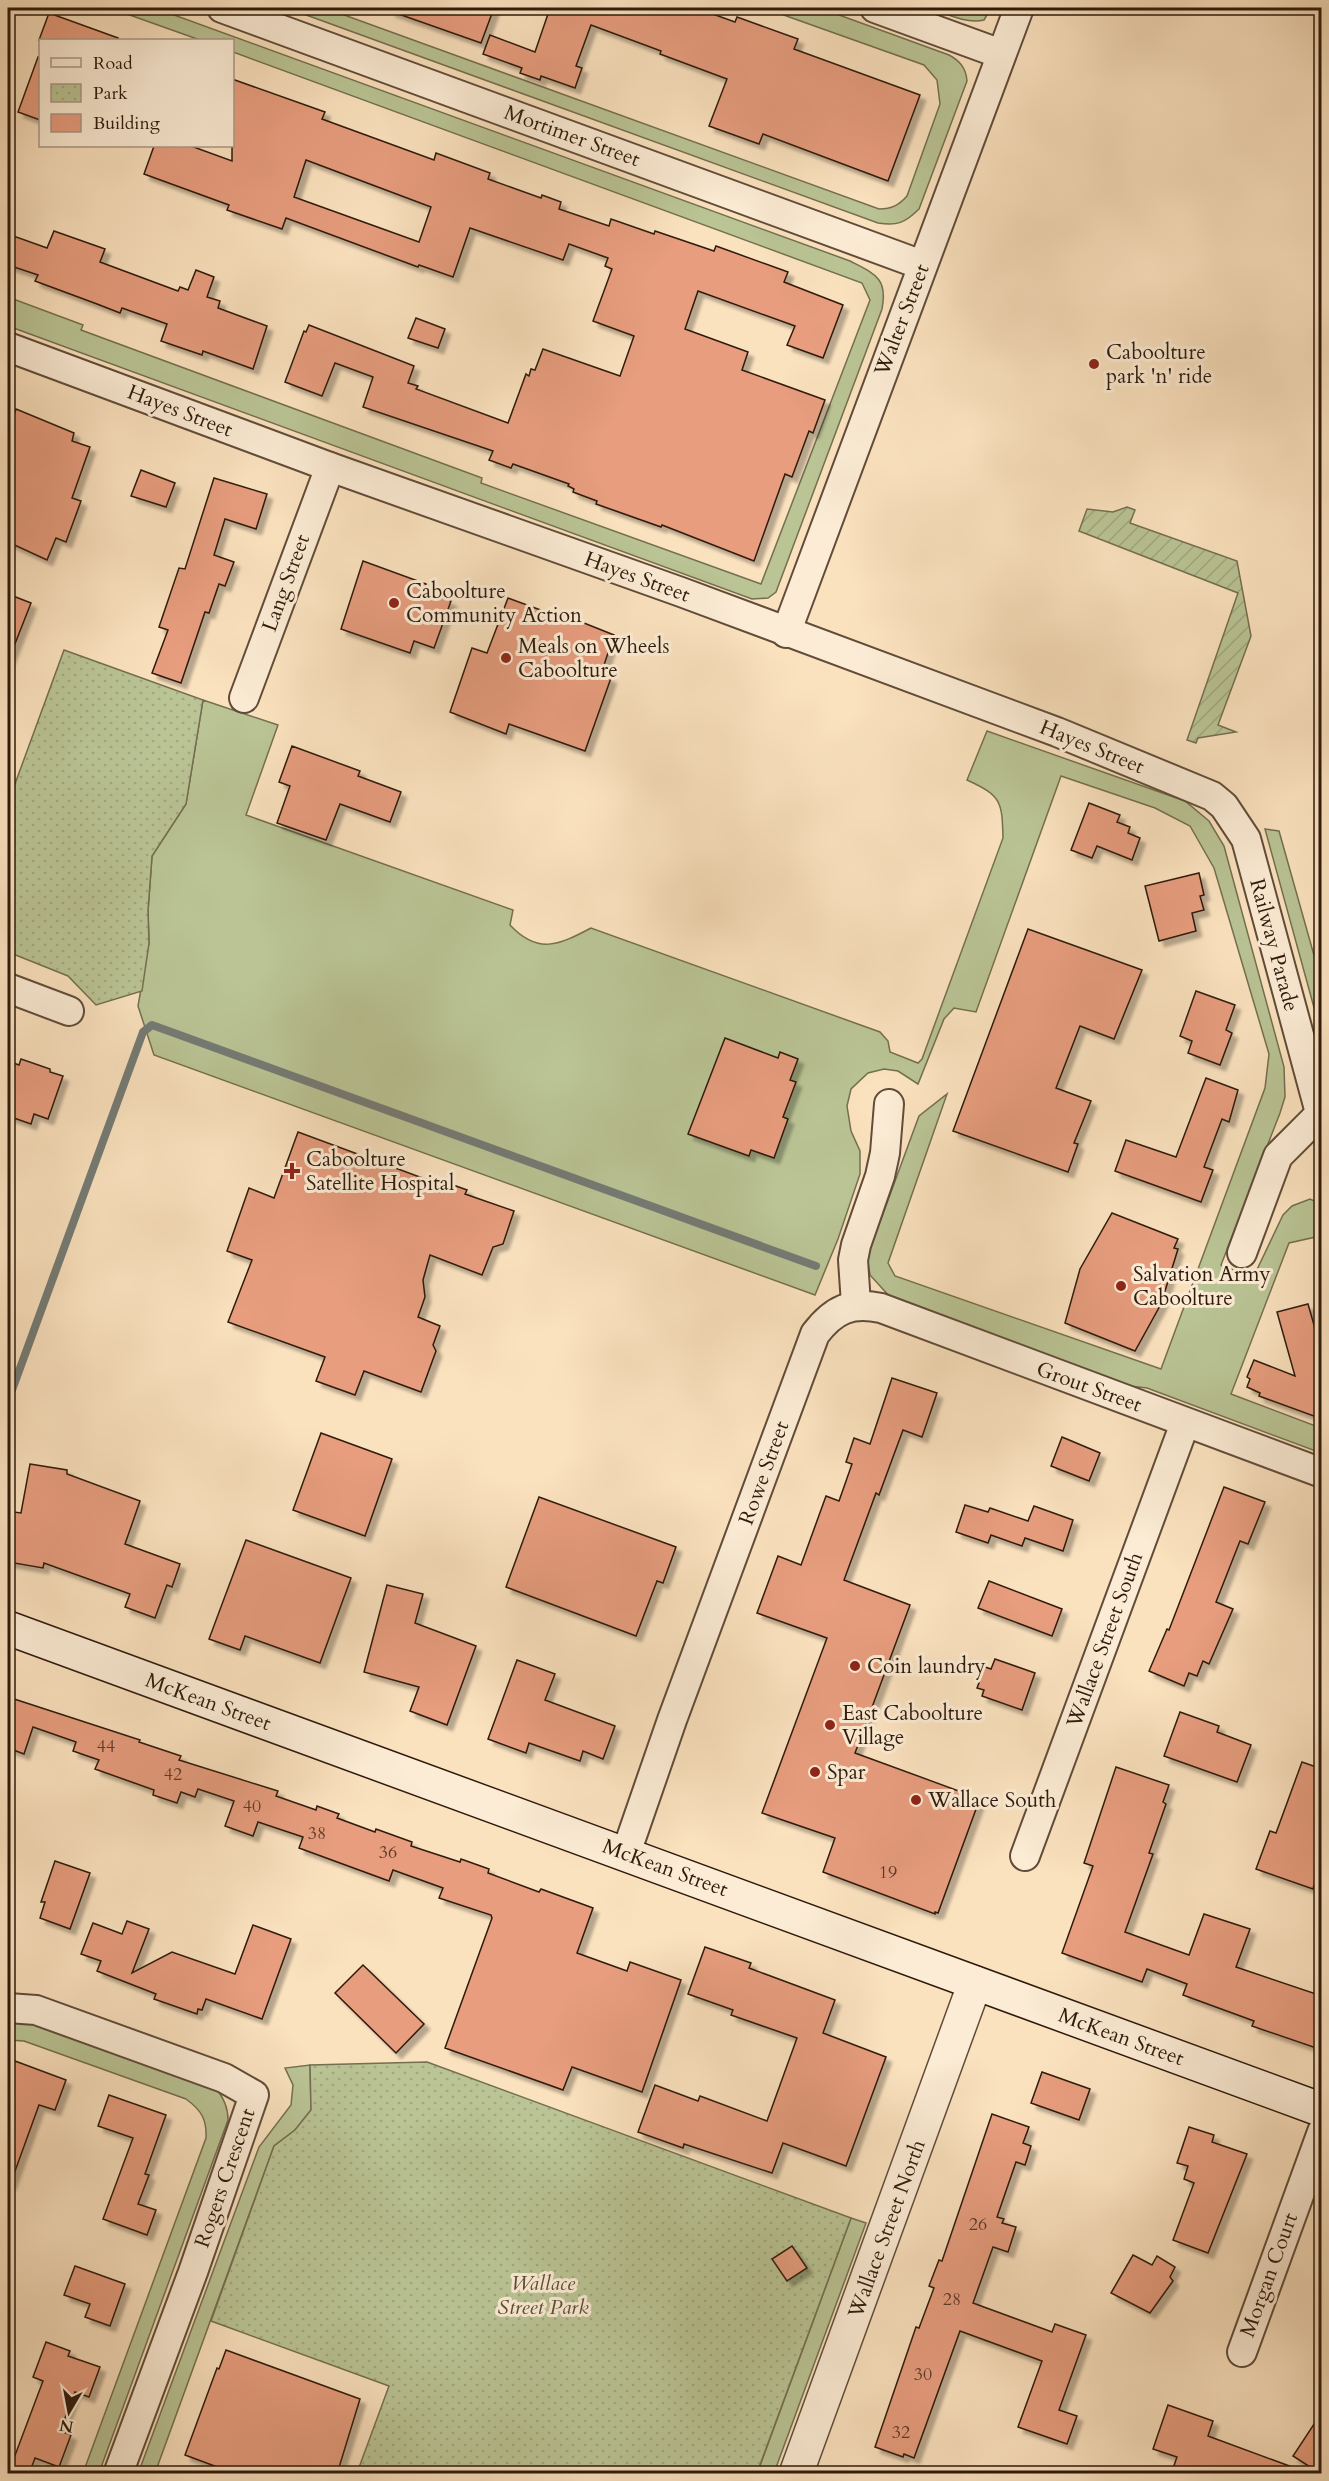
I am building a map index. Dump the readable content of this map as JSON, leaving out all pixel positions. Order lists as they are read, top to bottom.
{
  "streets": {
    "main road": ["McKean Street", "Wallace Street North"],
    "street": [
      "Mortimer Street",
      "Walter Street",
      "Hayes Street",
      "Lang Street",
      "Railway Parade",
      "Grout Street",
      "Rowe Street",
      "Wallace Street South",
      "Rogers Crescent",
      "Morgan Court"
    ]
  },
  "crossings": [
    ["Mortimer Street", "Walter Street"],
    ["Walter Street", "Hayes Street"],
    ["Hayes Street", "Lang Street"],
    ["Hayes Street", "Railway Parade"],
    ["Grout Street", "Rowe Street"],
    ["Grout Street", "Wallace Street South"],
    ["Rowe Street", "McKean Street"],
    ["McKean Street", "Wallace Street North"]
  ],
  "parks": ["Wallace Street Park"],
  "places": {
    "other": [
      "Caboolture park 'n' ride",
      "Caboolture Community Action",
      "Meals on Wheels Caboolture",
      "Salvation Army Caboolture",
      "Coin laundry",
      "East Caboolture Village",
      "Spar",
      "Wallace South"
    ],
    "health": ["Caboolture Satellite Hospital"]
  },
  "house_numbers": [
    "44",
    "42",
    "40",
    "38",
    "36",
    "19",
    "26",
    "28",
    "30",
    "32"
  ],
  "legend": ["Road", "Park", "Building"],
  "north": "bottom"
}
